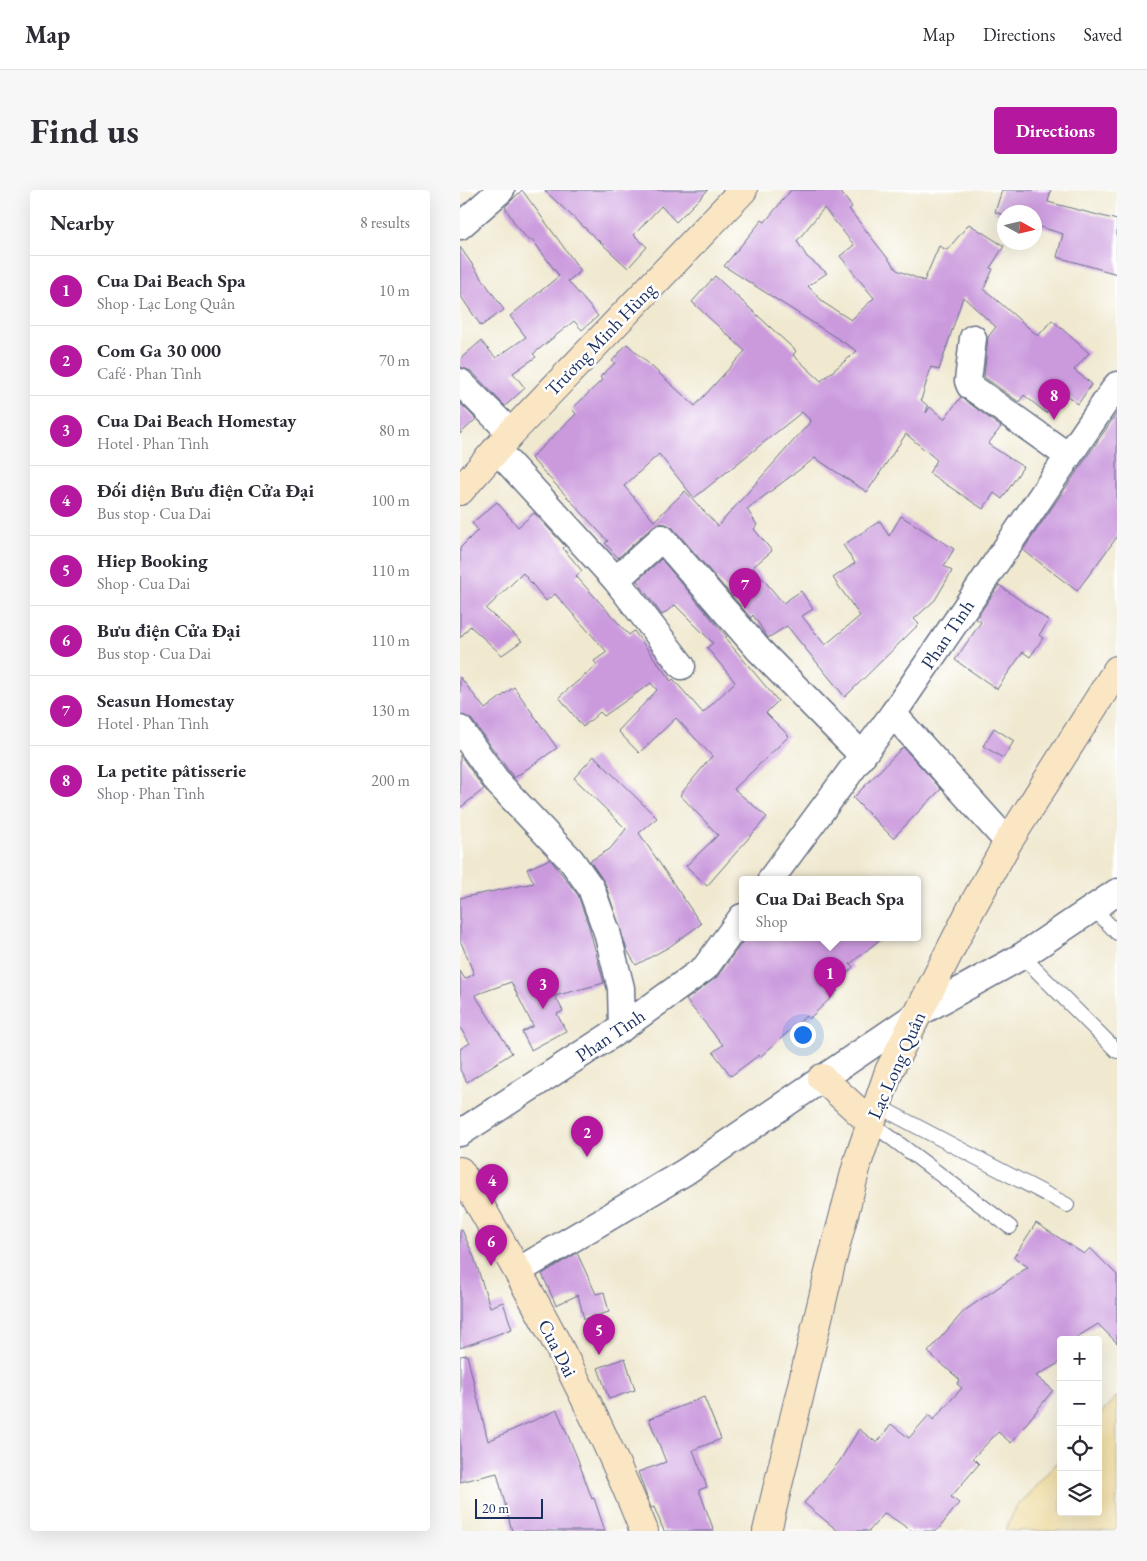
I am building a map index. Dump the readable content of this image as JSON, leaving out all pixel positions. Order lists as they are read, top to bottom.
{
  "streets": {
    "main road": ["Trương Minh Hùng", "Lạc Long Quân", "Cua Dai"],
    "street": ["Phan Tình"]
  },
  "scale_bar": "20 m",
  "north": "right",
  "page": {
    "header": "Map",
    "nav": ["Map", "Directions", "Saved"],
    "buttons": "Directions",
    "title": "Find us",
    "heading": ["Nearby", "8 results"],
    "list": [
      {
        "mark": "1",
        "name": "Cua Dai Beach Spa",
        "note": "Shop · Lạc Long Quân",
        "value": "10 m"
      },
      {
        "mark": "2",
        "name": "Com Ga 30 000",
        "note": "Café · Phan Tình",
        "value": "70 m"
      },
      {
        "mark": "3",
        "name": "Cua Dai Beach Homestay",
        "note": "Hotel · Phan Tình",
        "value": "80 m"
      },
      {
        "mark": "4",
        "name": "Đối diện Bưu điện Cửa Đại",
        "note": "Bus stop · Cua Dai",
        "value": "100 m"
      },
      {
        "mark": "5",
        "name": "Hiep Booking",
        "note": "Shop · Cua Dai",
        "value": "110 m"
      },
      {
        "mark": "6",
        "name": "Bưu điện Cửa Đại",
        "note": "Bus stop · Cua Dai",
        "value": "110 m"
      },
      {
        "mark": "7",
        "name": "Seasun Homestay",
        "note": "Hotel · Phan Tình",
        "value": "130 m"
      },
      {
        "mark": "8",
        "name": "La petite pâtisserie",
        "note": "Shop · Phan Tình",
        "value": "200 m"
      }
    ],
    "pins": [
      "8",
      "7",
      "1",
      "3",
      "2",
      "4",
      "6",
      "5"
    ],
    "popup": ["Cua Dai Beach Spa", "Shop"],
    "map_buttons": ["+", "−"],
    "scale": "20 m"
  }
}
